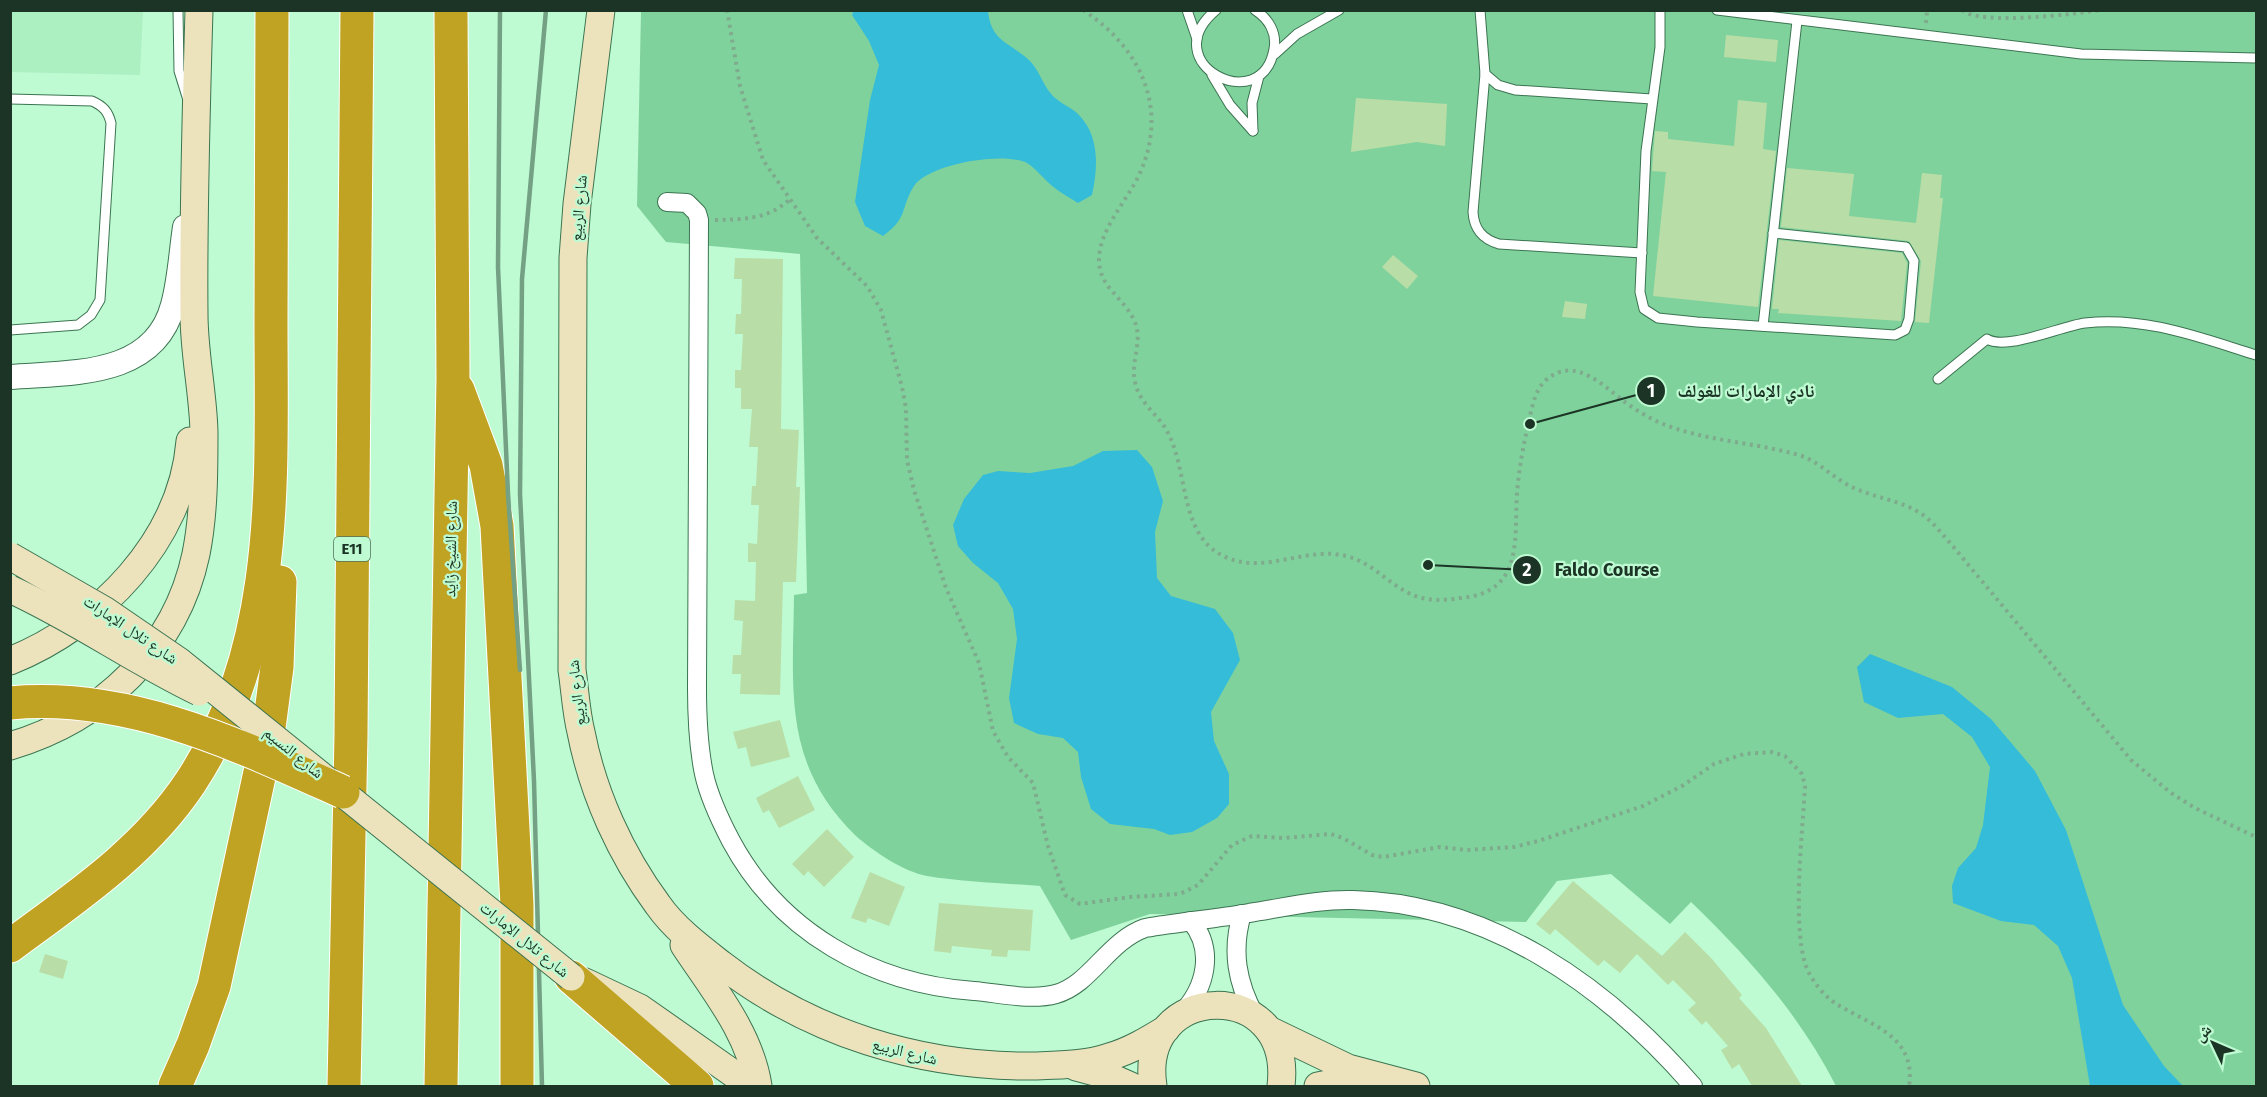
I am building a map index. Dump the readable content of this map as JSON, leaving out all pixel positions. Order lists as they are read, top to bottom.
{
  "streets": {
    "highway": ["E11", "شارع الشيخ زايد"],
    "main road": ["شارع الربيع", "شارع تلال الإمارات", "شارع النسيم"]
  },
  "crossings": [
    ["شارع تلال الإمارات", "شارع النسيم"]
  ],
  "places": ["نادي الإمارات للغولف", "Faldo Course"],
  "north": "top left"
}
